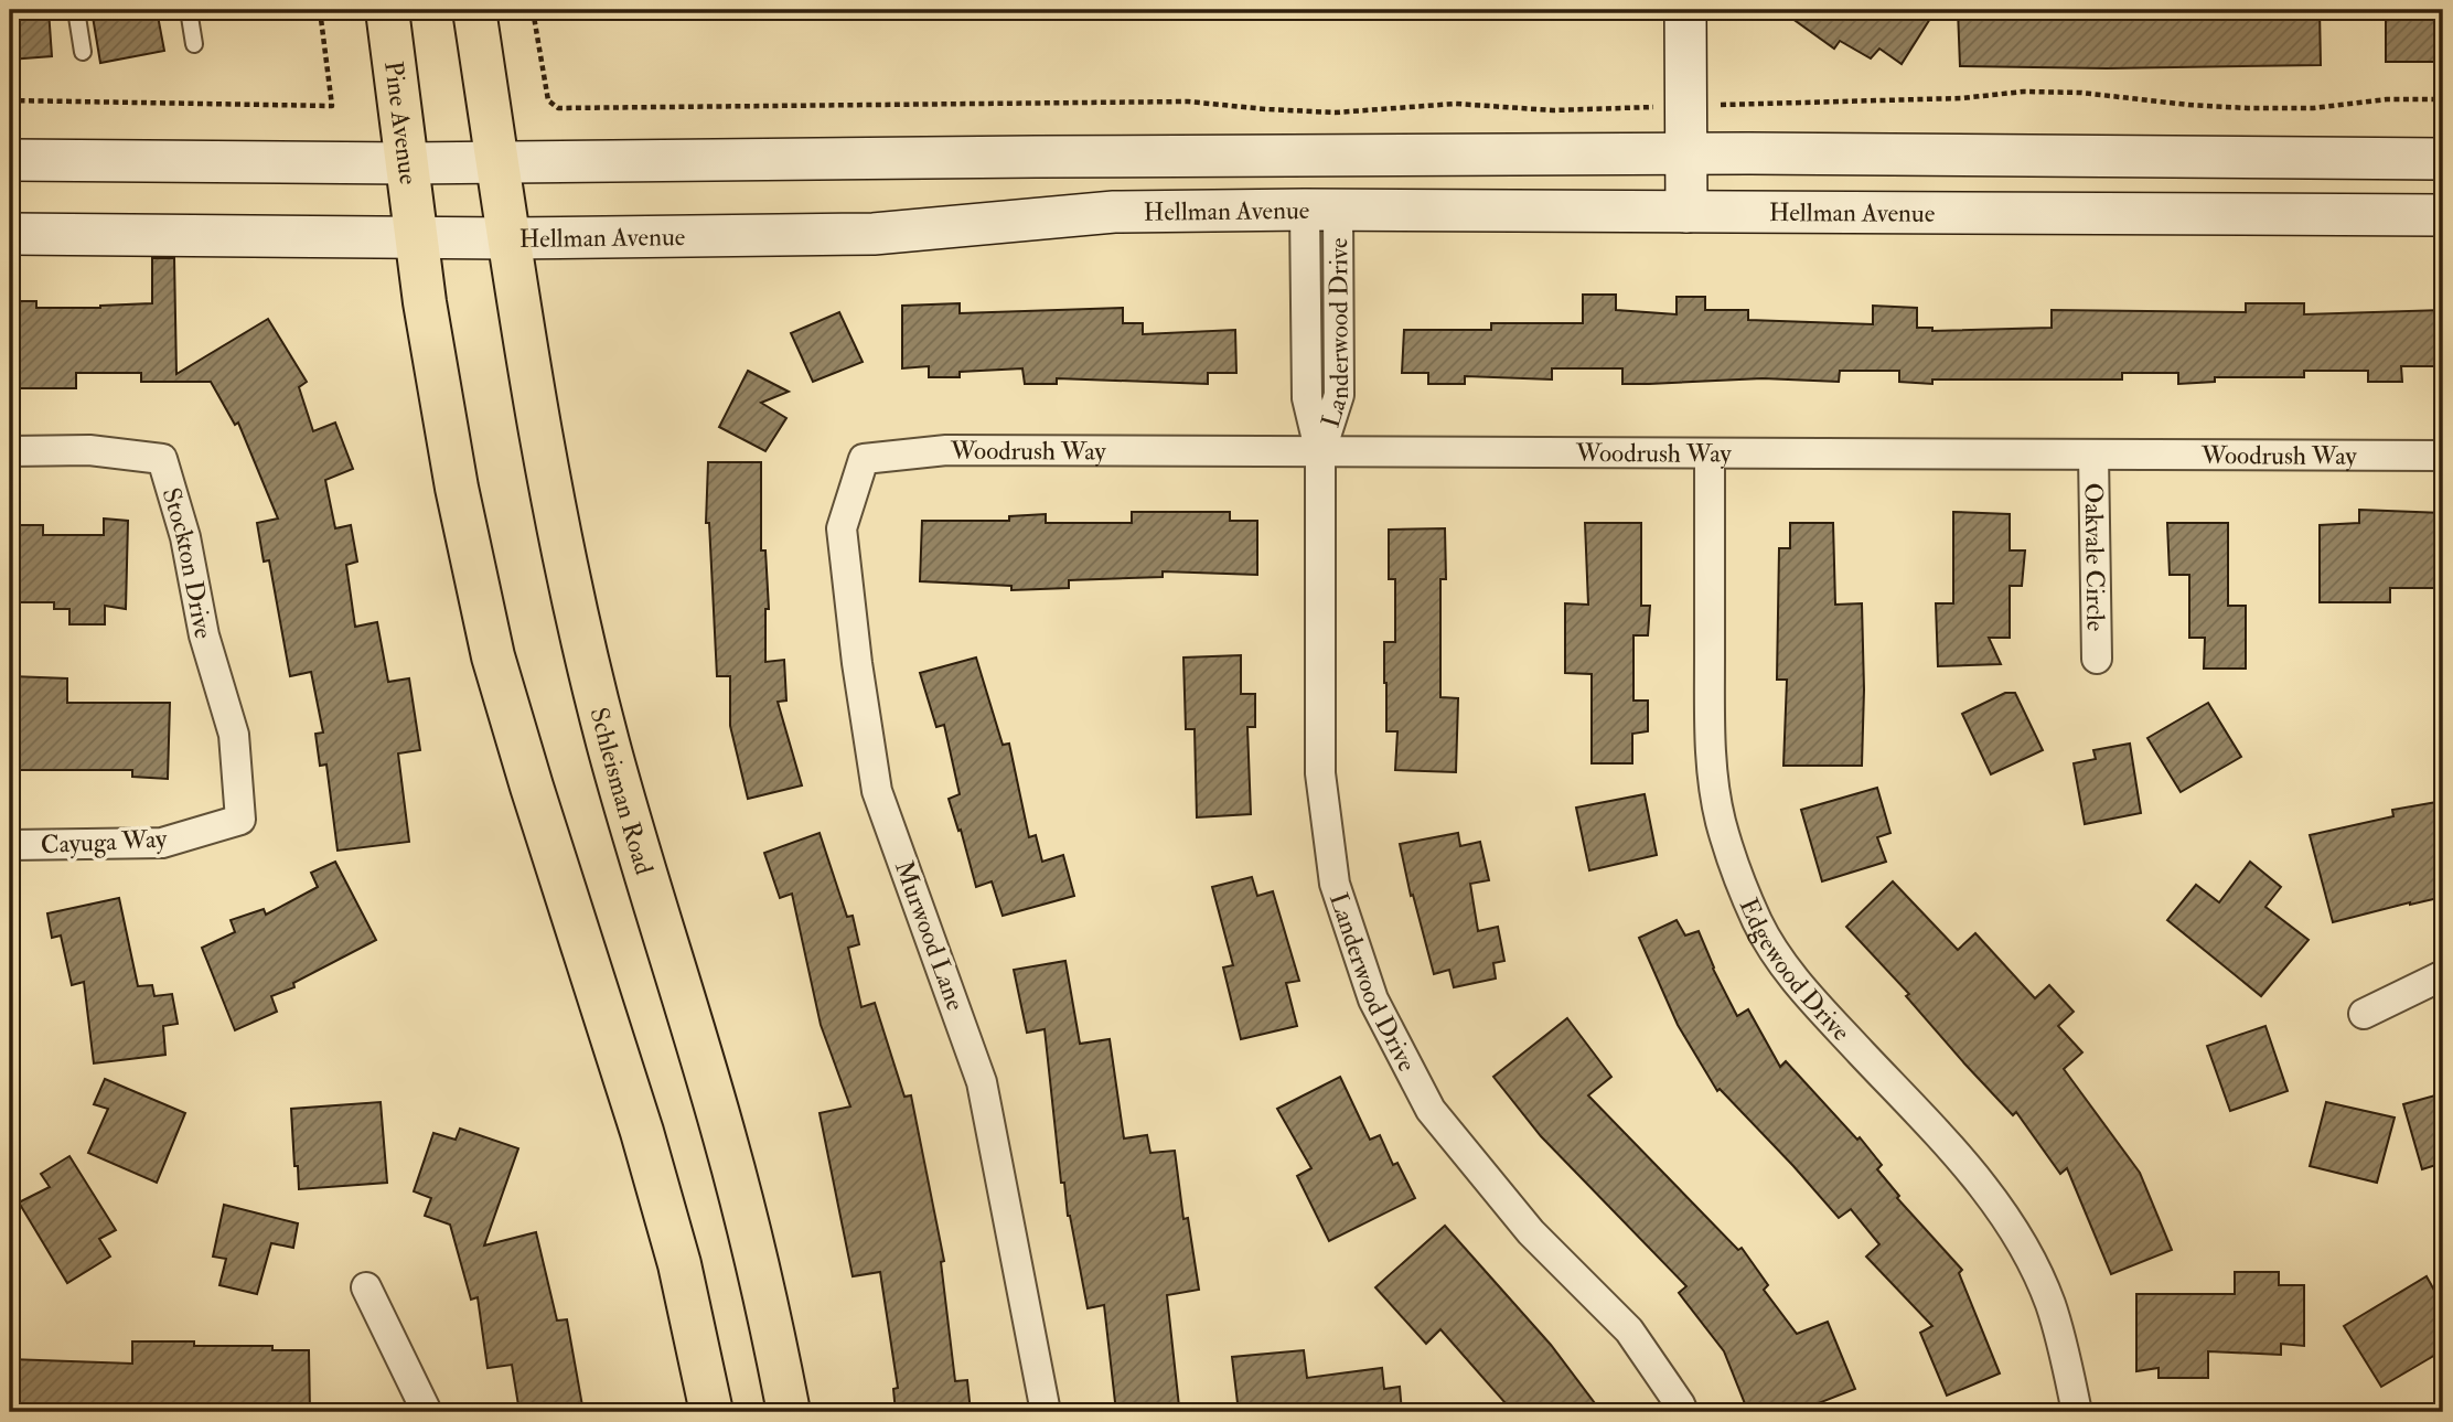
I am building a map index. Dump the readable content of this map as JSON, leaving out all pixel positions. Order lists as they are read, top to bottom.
{
  "streets": {
    "main road": ["Pine Avenue", "Hellman Avenue", "Schleisman Road"],
    "street": [
      "Landerwood Drive",
      "Woodrush Way",
      "Oakvale Circle",
      "Stockton Drive",
      "Cayuga Way",
      "Murwood Lane",
      "Edgewood Drive"
    ]
  },
  "crossings": [
    ["Pine Avenue", "Hellman Avenue"],
    ["Hellman Avenue", "Landerwood Drive"],
    ["Hellman Avenue", "Schleisman Road"],
    ["Landerwood Drive", "Woodrush Way"],
    ["Woodrush Way", "Oakvale Circle"],
    ["Woodrush Way", "Murwood Lane"],
    ["Woodrush Way", "Edgewood Drive"],
    ["Stockton Drive", "Cayuga Way"]
  ]
}
